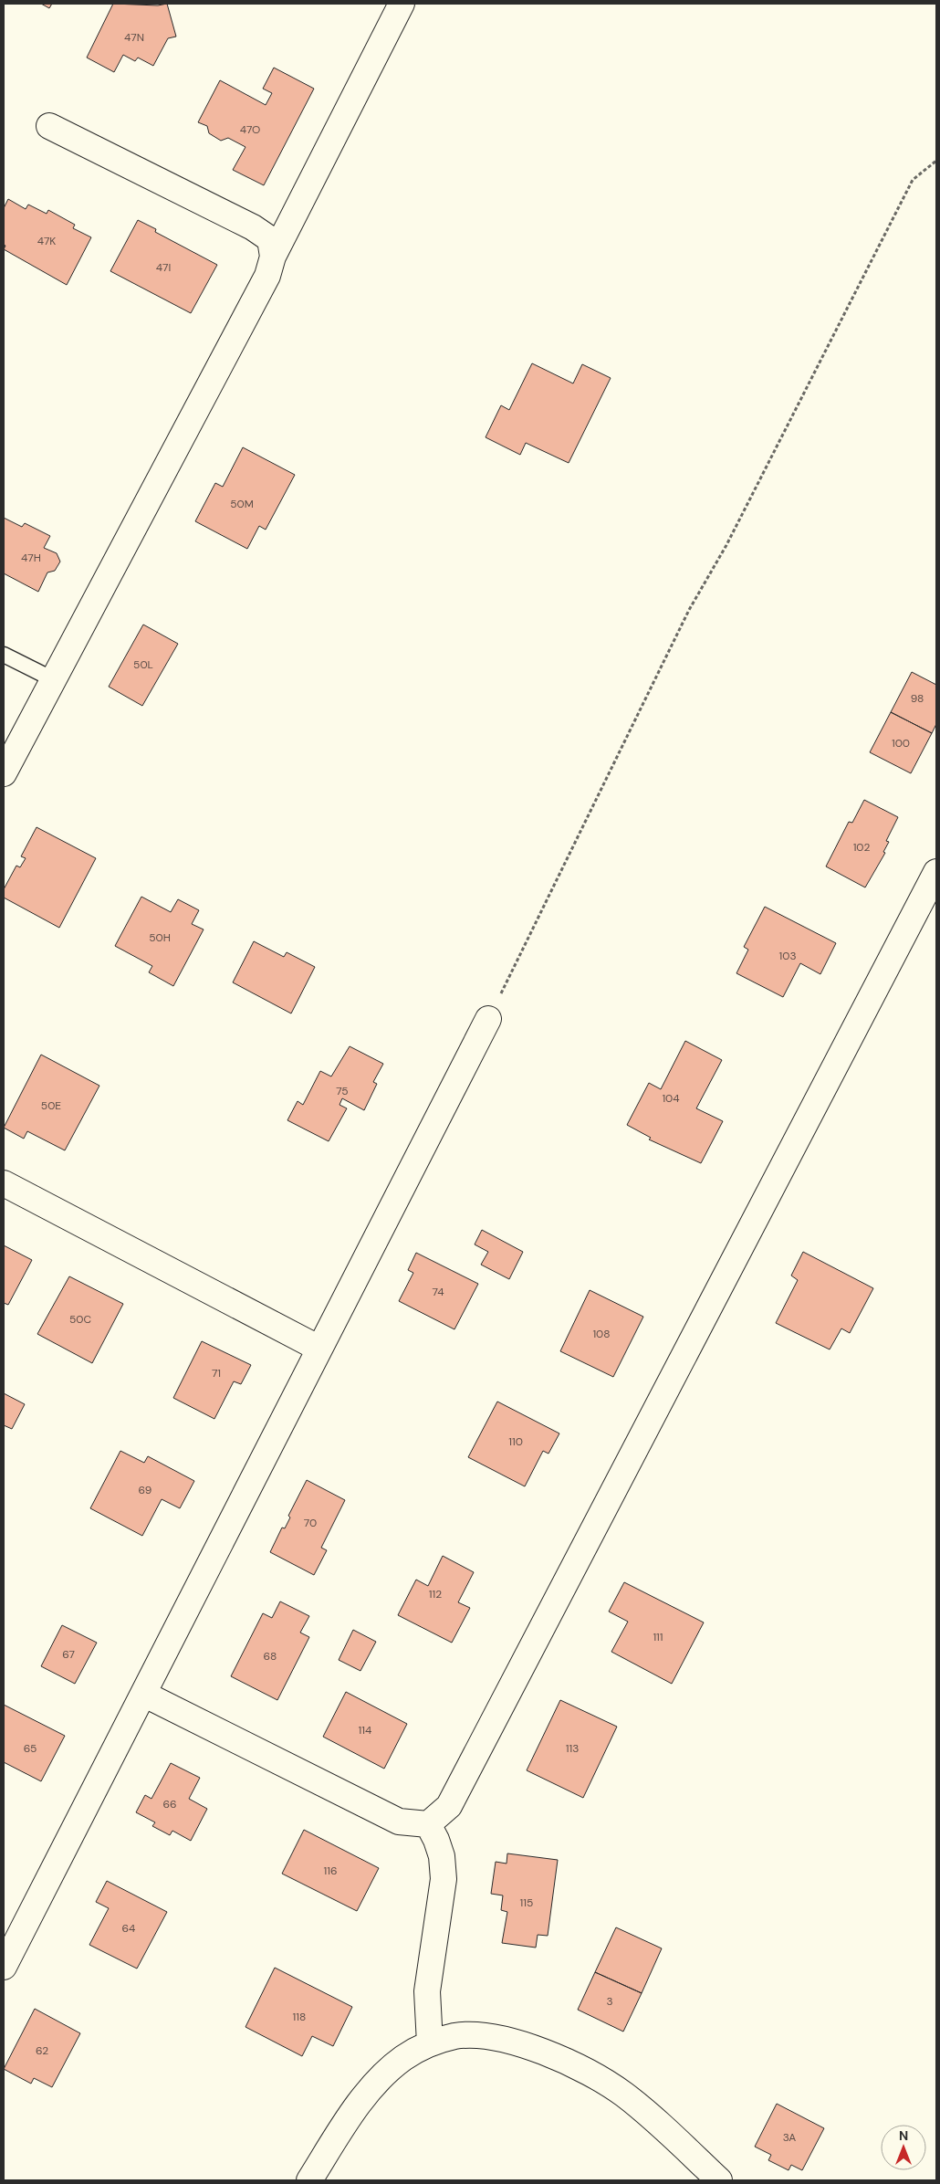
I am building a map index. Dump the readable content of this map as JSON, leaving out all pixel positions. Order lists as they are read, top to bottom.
{
  "house_numbers": [
    "47N",
    "47O",
    "47K",
    "47I",
    "50M",
    "47H",
    "50L",
    "98",
    "100",
    "102",
    "50H",
    "103",
    "75",
    "104",
    "50E",
    "74",
    "50C",
    "108",
    "71",
    "110",
    "69",
    "70",
    "112",
    "111",
    "67",
    "68",
    "114",
    "65",
    "113",
    "66",
    "116",
    "115",
    "64",
    "3",
    "118",
    "62",
    "3A"
  ],
  "north": "top"
}
